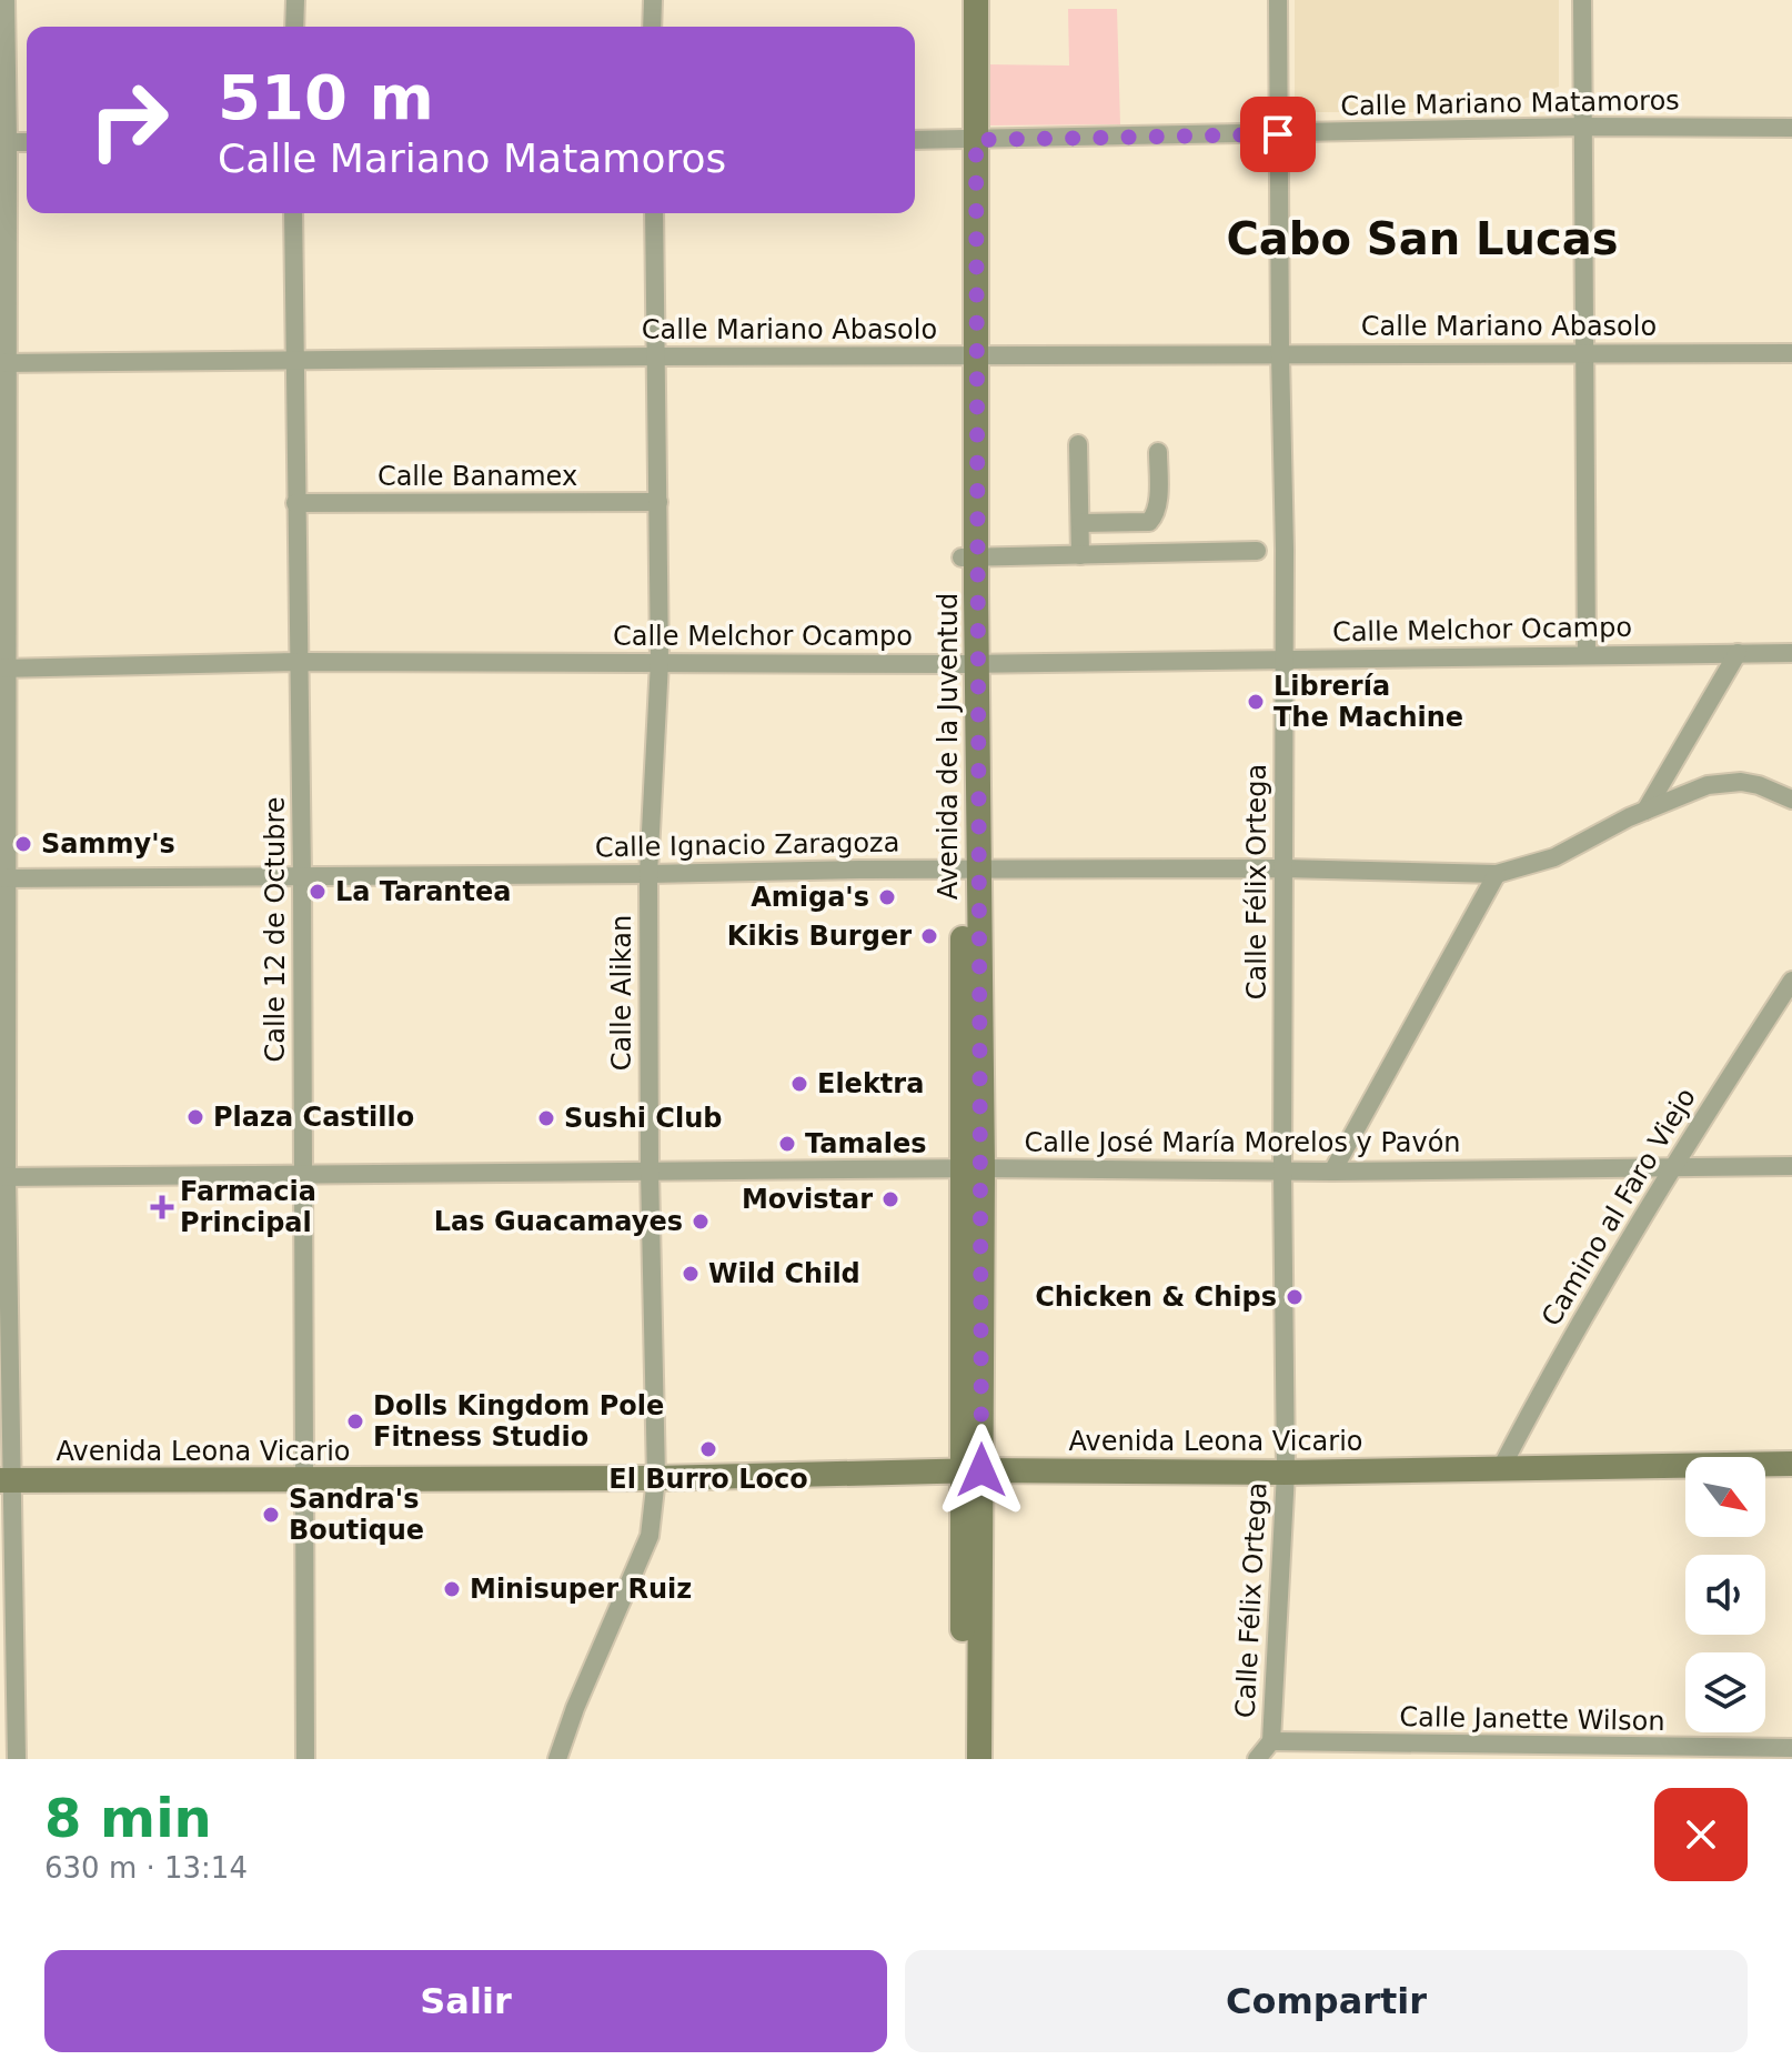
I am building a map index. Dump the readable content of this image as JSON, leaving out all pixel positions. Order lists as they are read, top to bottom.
{
  "streets": {
    "street": [
      "Calle Mariano Matamoros",
      "Calle Mariano Abasolo",
      "Calle Banamex",
      "Calle Melchor Ocampo",
      "Avenida de la Juventud",
      "Calle Ignacio Zaragoza",
      "Calle Félix Ortega",
      "Calle 12 de Octubre",
      "Calle Alikan",
      "Calle José María Morelos y Pavón",
      "Camino al Faro Viejo",
      "Avenida Leona Vicario",
      "Calle Janette Wilson"
    ]
  },
  "crossings": [
    ["Calle Mariano Matamoros", "Avenida de la Juventud"],
    ["Calle Mariano Matamoros", "Calle Félix Ortega"],
    ["Calle Mariano Abasolo", "Avenida de la Juventud"],
    ["Calle Mariano Abasolo", "Calle Félix Ortega"],
    ["Calle Mariano Abasolo", "Calle 12 de Octubre"],
    ["Calle Mariano Abasolo", "Calle Alikan"],
    ["Calle Banamex", "Calle 12 de Octubre"],
    ["Calle Banamex", "Calle Alikan"],
    ["Calle Melchor Ocampo", "Avenida de la Juventud"],
    ["Calle Melchor Ocampo", "Calle Félix Ortega"],
    ["Calle Melchor Ocampo", "Calle 12 de Octubre"],
    ["Calle Melchor Ocampo", "Calle Alikan"],
    ["Avenida de la Juventud", "Calle Ignacio Zaragoza"],
    ["Avenida de la Juventud", "Calle José María Morelos y Pavón"],
    ["Avenida de la Juventud", "Avenida Leona Vicario"],
    ["Calle Ignacio Zaragoza", "Calle Félix Ortega"],
    ["Calle Ignacio Zaragoza", "Calle 12 de Octubre"],
    ["Calle Ignacio Zaragoza", "Calle Alikan"],
    ["Calle Félix Ortega", "Calle José María Morelos y Pavón"],
    ["Calle Félix Ortega", "Avenida Leona Vicario"],
    ["Calle Félix Ortega", "Calle Janette Wilson"],
    ["Calle 12 de Octubre", "Calle José María Morelos y Pavón"],
    ["Calle 12 de Octubre", "Avenida Leona Vicario"],
    ["Calle Alikan", "Calle José María Morelos y Pavón"],
    ["Calle Alikan", "Avenida Leona Vicario"],
    ["Calle José María Morelos y Pavón", "Camino al Faro Viejo"],
    ["Camino al Faro Viejo", "Avenida Leona Vicario"]
  ],
  "districts": ["Cabo San Lucas"],
  "places": {
    "other": [
      "Librería The Machine",
      "Sammy's",
      "La Tarantea",
      "Amiga's",
      "Kikis Burger",
      "Elektra",
      "Plaza Castillo",
      "Sushi Club",
      "Tamales",
      "Movistar",
      "Las Guacamayes",
      "Wild Child",
      "Chicken & Chips",
      "Dolls Kingdom Pole Fitness Studio",
      "El Burro Loco",
      "Sandra's Boutique",
      "Minisuper Ruiz"
    ],
    "health": ["Farmacia Principal"]
  },
  "north": "bottom right",
  "page": {
    "turn": ["510 m", "Calle Mariano Matamoros"],
    "heading": ["8 min", "630 m · 13:14"],
    "buttons": ["Salir", "Compartir"]
  }
}
